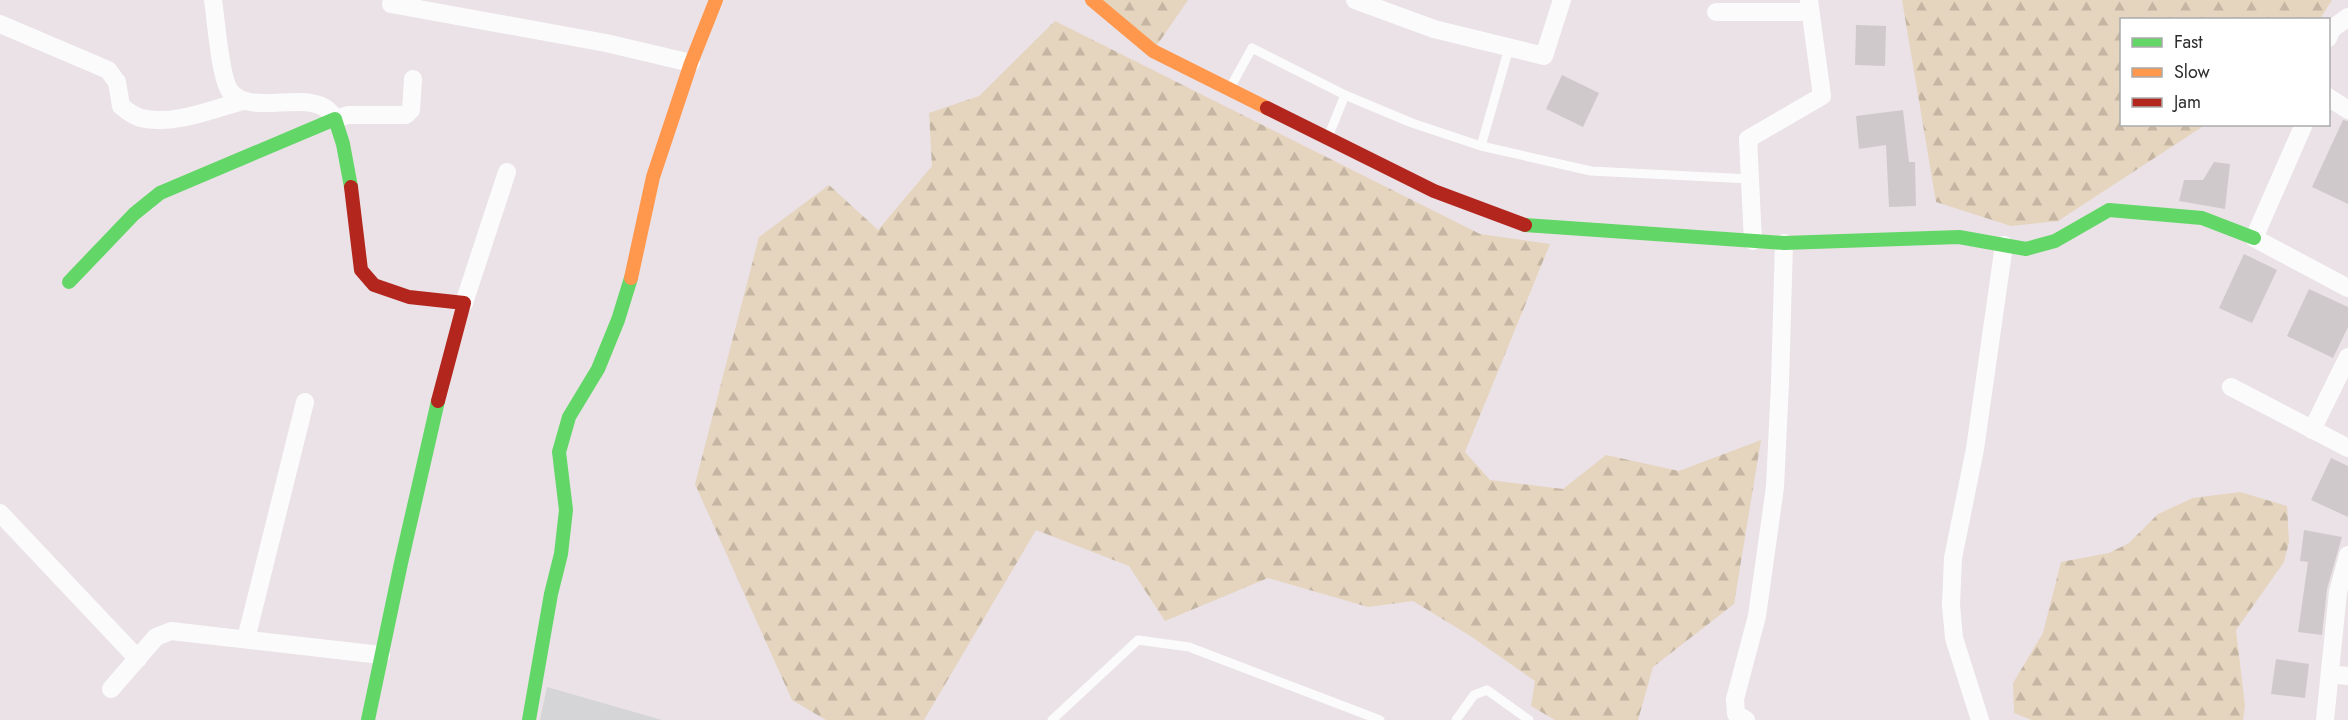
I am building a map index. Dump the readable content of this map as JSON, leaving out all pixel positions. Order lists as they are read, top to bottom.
{
  "legend": ["Fast", "Slow", "Jam"]
}
